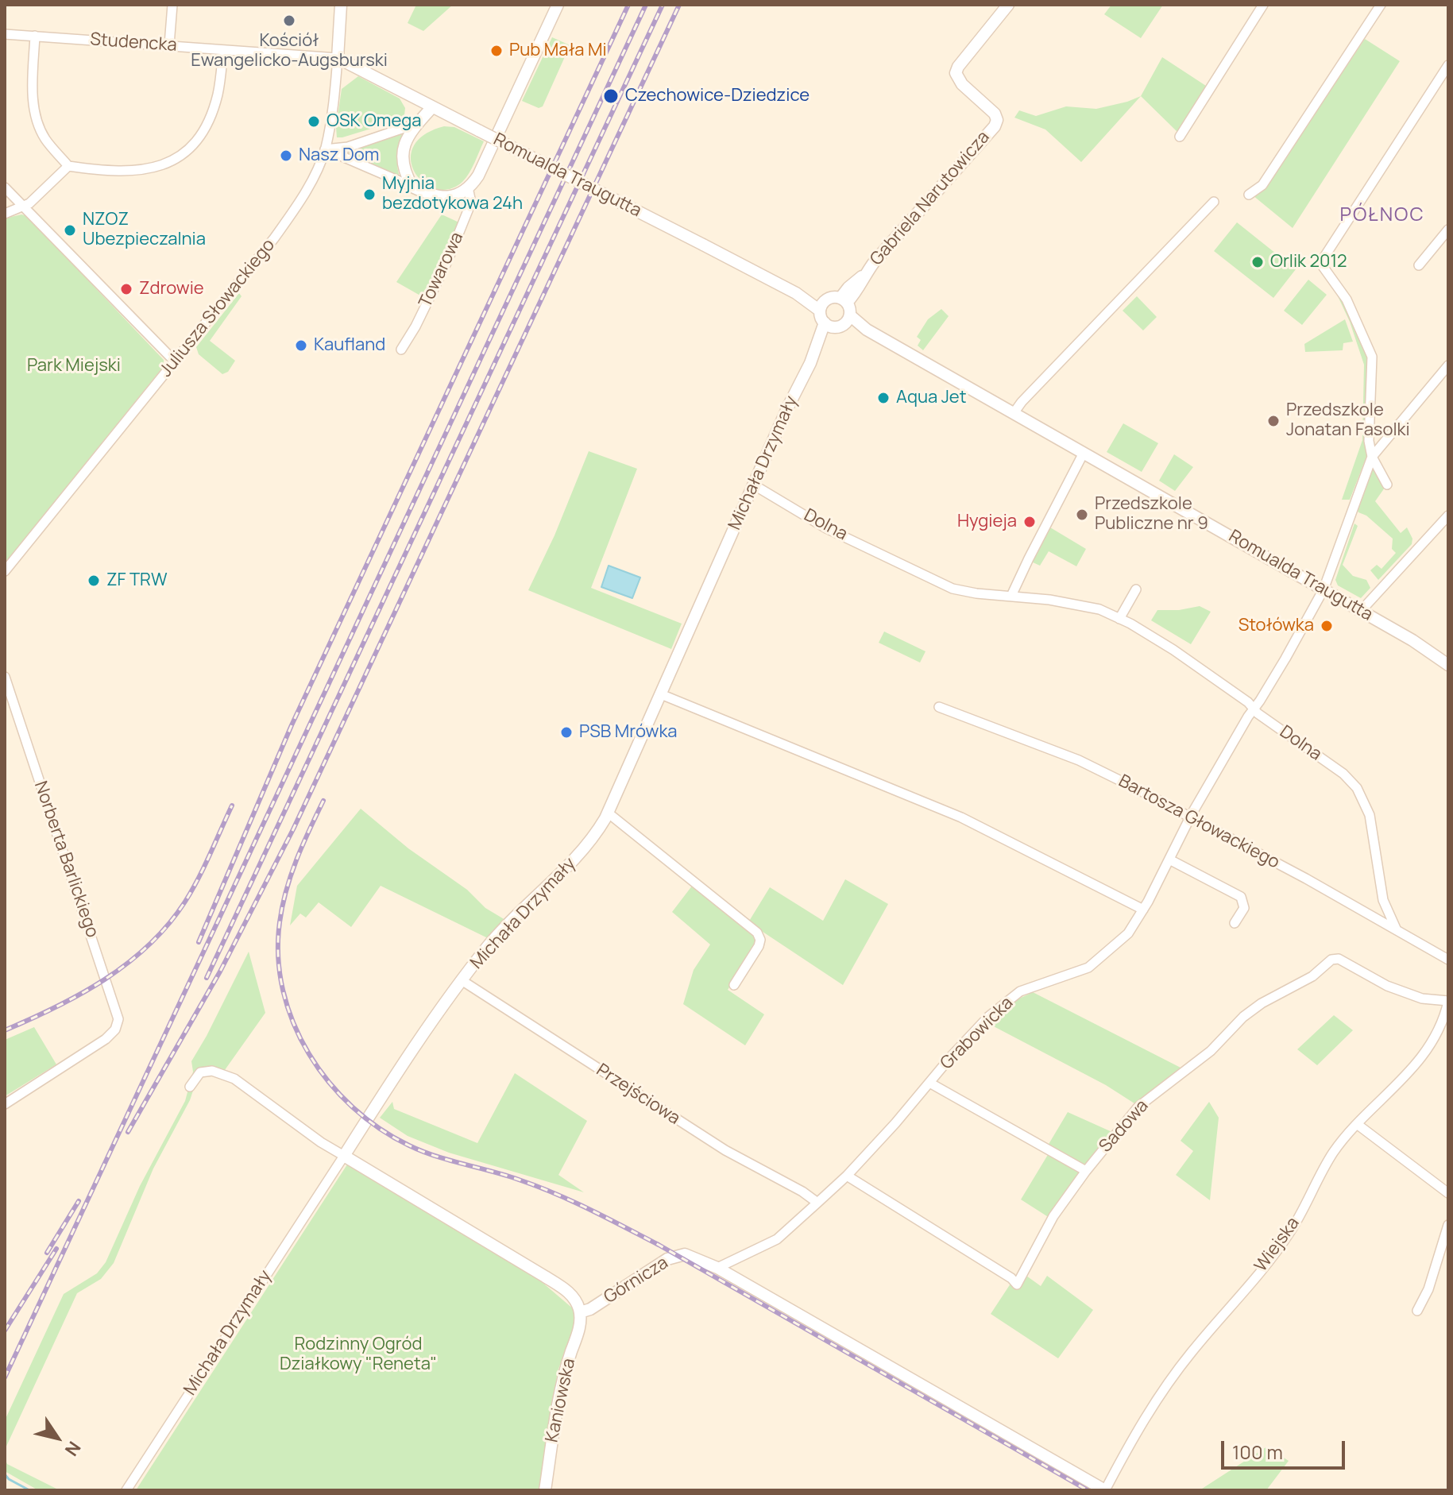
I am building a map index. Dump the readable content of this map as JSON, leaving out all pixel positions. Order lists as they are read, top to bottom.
{
  "streets": {
    "street": [
      "Studencka",
      "Romualda Traugutta",
      "Gabriela Narutowicza",
      "Towarowa",
      "Juliusza Słowackiego",
      "Michała Drzymały",
      "Dolna",
      "Bartosza Głowackiego",
      "Norberta Barlickiego",
      "Grabowicka",
      "Przejściowa",
      "Sadowa",
      "Wiejska",
      "Górnicza",
      "Kaniowska"
    ]
  },
  "crossings": [
    ["Studencka", "Romualda Traugutta"],
    ["Studencka", "Juliusza Słowackiego"],
    ["Romualda Traugutta", "Juliusza Słowackiego"],
    ["Romualda Traugutta", "Michała Drzymały"],
    ["Romualda Traugutta", "Grabowicka"],
    ["Michała Drzymały", "Dolna"],
    ["Michała Drzymały", "Przejściowa"],
    ["Dolna", "Bartosza Głowackiego"],
    ["Dolna", "Grabowicka"],
    ["Bartosza Głowackiego", "Grabowicka"],
    ["Grabowicka", "Przejściowa"],
    ["Grabowicka", "Sadowa"],
    ["Grabowicka", "Górnicza"],
    ["Sadowa", "Wiejska"],
    ["Wiejska", "Górnicza"],
    ["Górnicza", "Kaniowska"]
  ],
  "districts": ["PÓŁNOC"],
  "parks": ["Park Miejski", "Rodzinny Ogród Działkowy \"Reneta\""],
  "places": [
    "Kościół Ewangelicko-Augsburski",
    "Pub Mała Mi",
    "Czechowice-Dziedzice",
    "OSK Omega",
    "Nasz Dom",
    "Myjnia bezdotykowa 24h",
    "NZOZ Ubezpieczalnia",
    "Orlik 2012",
    "Zdrowie",
    "Kaufland",
    "Aqua Jet",
    "Przedszkole Jonatan Fasolki",
    "Przedszkole Publiczne nr 9",
    "Hygieja",
    "ZF TRW",
    "Stołówka",
    "PSB Mrówka"
  ],
  "scale_bar": "100 m",
  "north": "bottom right"
}
